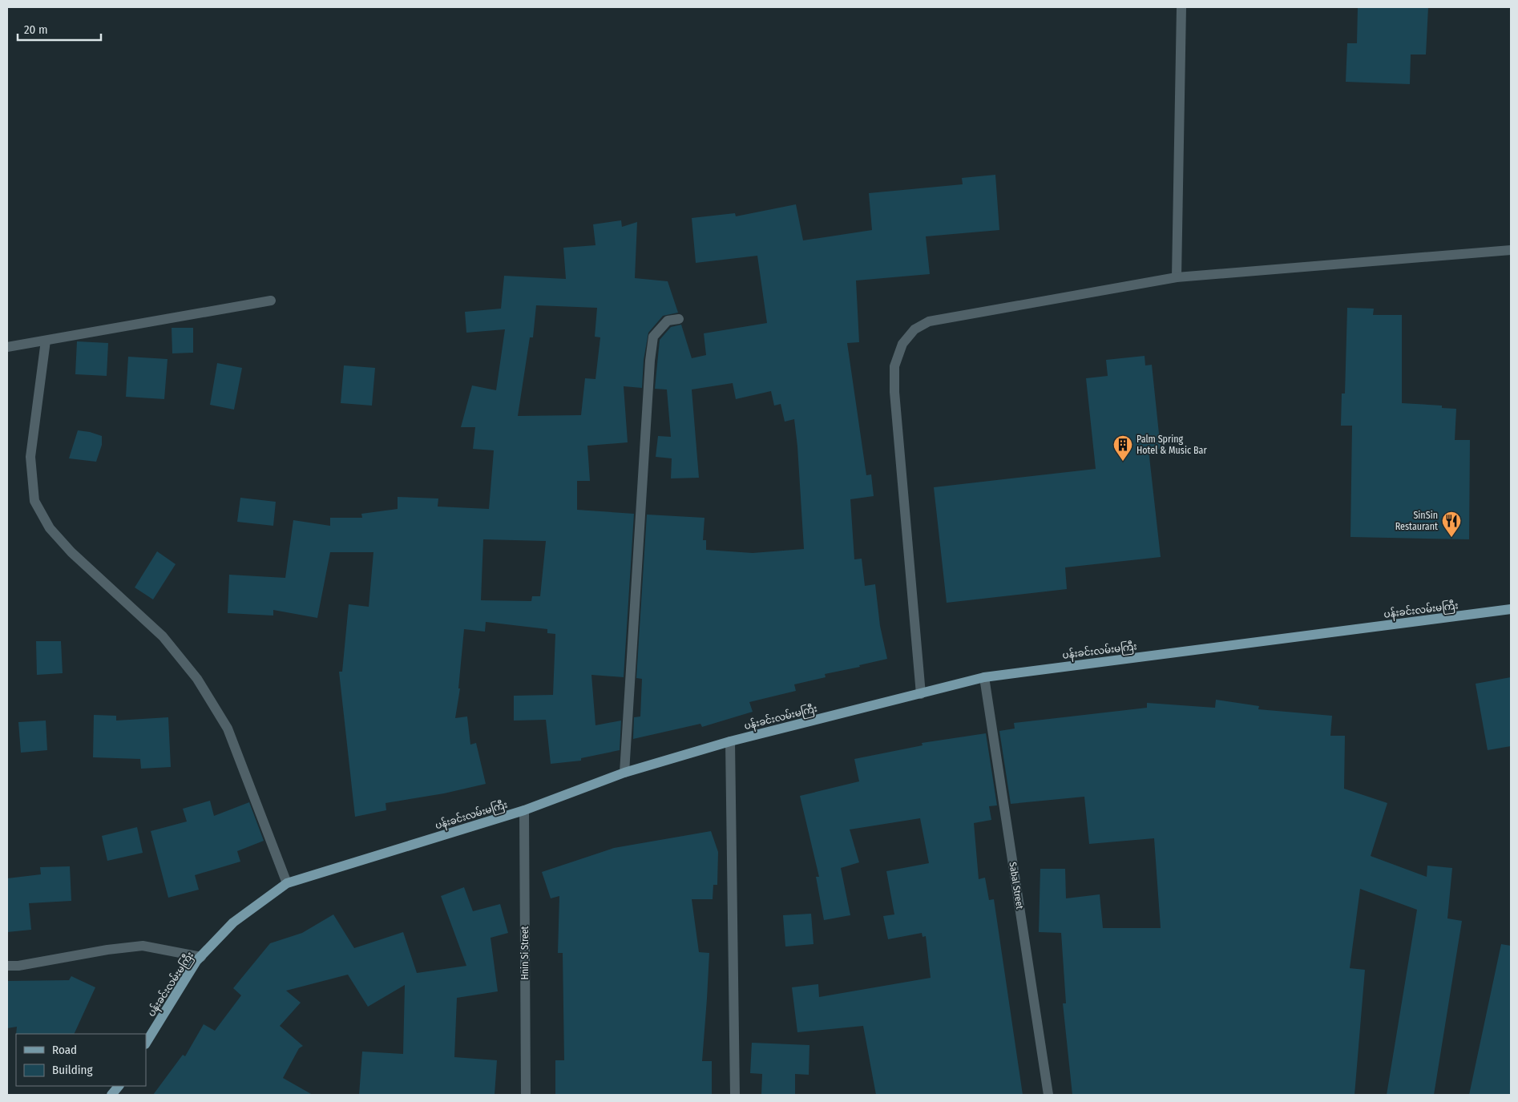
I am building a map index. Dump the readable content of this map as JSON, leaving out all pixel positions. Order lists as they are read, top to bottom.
{
  "streets": {
    "main road": ["ပန်းခင်းလမ်းမကြီး"],
    "street": ["Sabal Street", "Hnin Si Street"]
  },
  "crossings": [
    ["ပန်းခင်းလမ်းမကြီး", "Sabal Street"],
    ["ပန်းခင်းလမ်းမကြီး", "Hnin Si Street"]
  ],
  "places": {
    "building": ["Palm Spring Hotel & Music Bar"],
    "restaurant": ["SinSin Restaurant"]
  },
  "legend": ["Road", "Building"],
  "scale_bar": "20 m"
}
